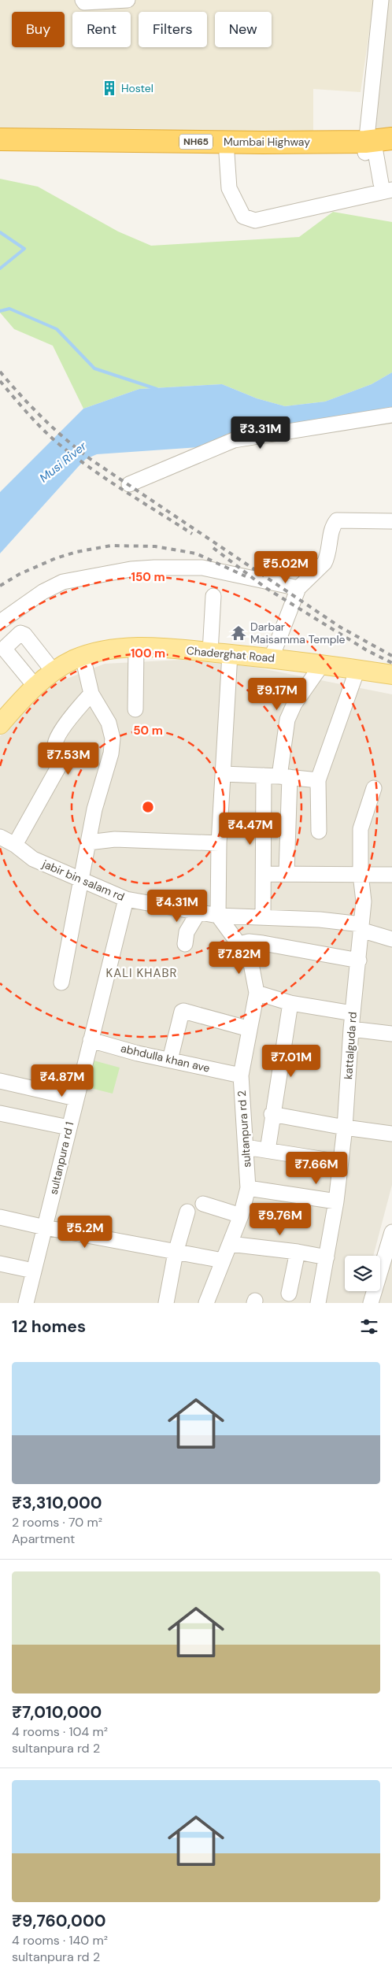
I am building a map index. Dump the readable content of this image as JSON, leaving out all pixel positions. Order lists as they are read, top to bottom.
{
  "streets": {
    "highway": ["NH65", "Mumbai Highway"],
    "main road": ["Chaderghat Road"],
    "street": [
      "jabir bin salam rd",
      "kattalguda rd",
      "abhdulla khan ave",
      "sultanpura rd 2",
      "sultanpura rd 1"
    ]
  },
  "crossings": [
    ["jabir bin salam rd", "kattalguda rd"],
    ["jabir bin salam rd", "sultanpura rd 2"],
    ["jabir bin salam rd", "sultanpura rd 1"],
    ["abhdulla khan ave", "sultanpura rd 2"],
    ["abhdulla khan ave", "sultanpura rd 1"]
  ],
  "districts": ["KALI KHABR"],
  "water": ["Musi River"],
  "places": {
    "building": ["Hostel"],
    "temple": ["Darbar Maisamma Temple"]
  },
  "page": {
    "chip": [
      "Buy",
      "Rent",
      "Filters",
      "New"
    ],
    "price": [
      "₹3.31M",
      "₹5.02M",
      "₹9.17M",
      "₹7.53M",
      "₹4.47M",
      "₹4.31M",
      "₹7.82M",
      "₹7.01M",
      "₹4.87M",
      "₹7.66M",
      "₹9.76M",
      "₹5.2M"
    ],
    "heading": "12 homes",
    "list": [
      {
        "name": "₹3,310,000",
        "note": "2 rooms · 70 m² · Apartment"
      },
      {
        "name": "₹7,010,000",
        "note": "4 rooms · 104 m² · sultanpura rd 2"
      },
      {
        "name": "₹9,760,000",
        "note": "4 rooms · 140 m² · sultanpura rd 2"
      }
    ]
  },
  "rings": ["150 m", "100 m", "50 m"]
}
